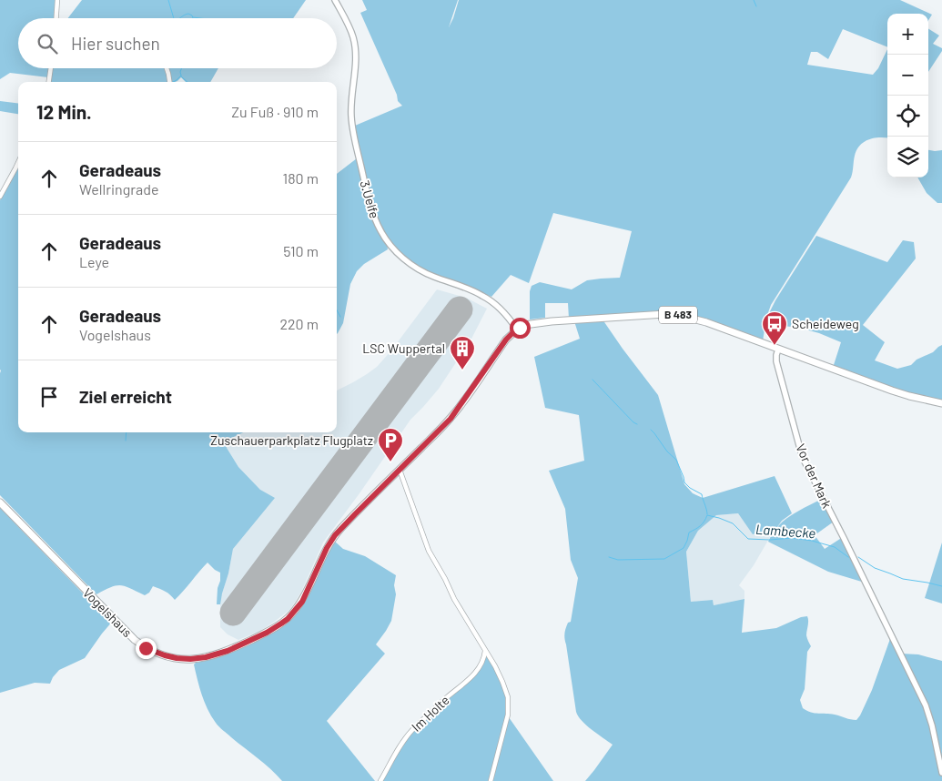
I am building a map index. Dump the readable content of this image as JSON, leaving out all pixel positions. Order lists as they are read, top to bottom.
{
  "streets": {
    "main road": ["B 483", "Vogelshaus"],
    "street": ["3.Uelfe", "Vor der Mark", "Im Holte"]
  },
  "crossings": [
    ["3.Uelfe", "B 483"],
    ["3.Uelfe", "Vogelshaus"],
    ["B 483", "Vor der Mark"],
    ["B 483", "Vogelshaus"]
  ],
  "water": ["Lambecke"],
  "places": {
    "bus stop": ["Scheideweg"],
    "building": ["LSC Wuppertal"],
    "parking": ["Zuschauerparkplatz Flugplatz"]
  },
  "page": {
    "map_buttons": ["+", "−"],
    "search": "Hier suchen",
    "heading": ["12 Min.", "Zu Fuß · 910 m"],
    "list": [
      ["Geradeaus", "Wellringrade", "180 m"],
      ["Geradeaus", "Leye", "510 m"],
      ["Geradeaus", "Vogelshaus", "220 m"],
      "Ziel erreicht"
    ]
  }
}
